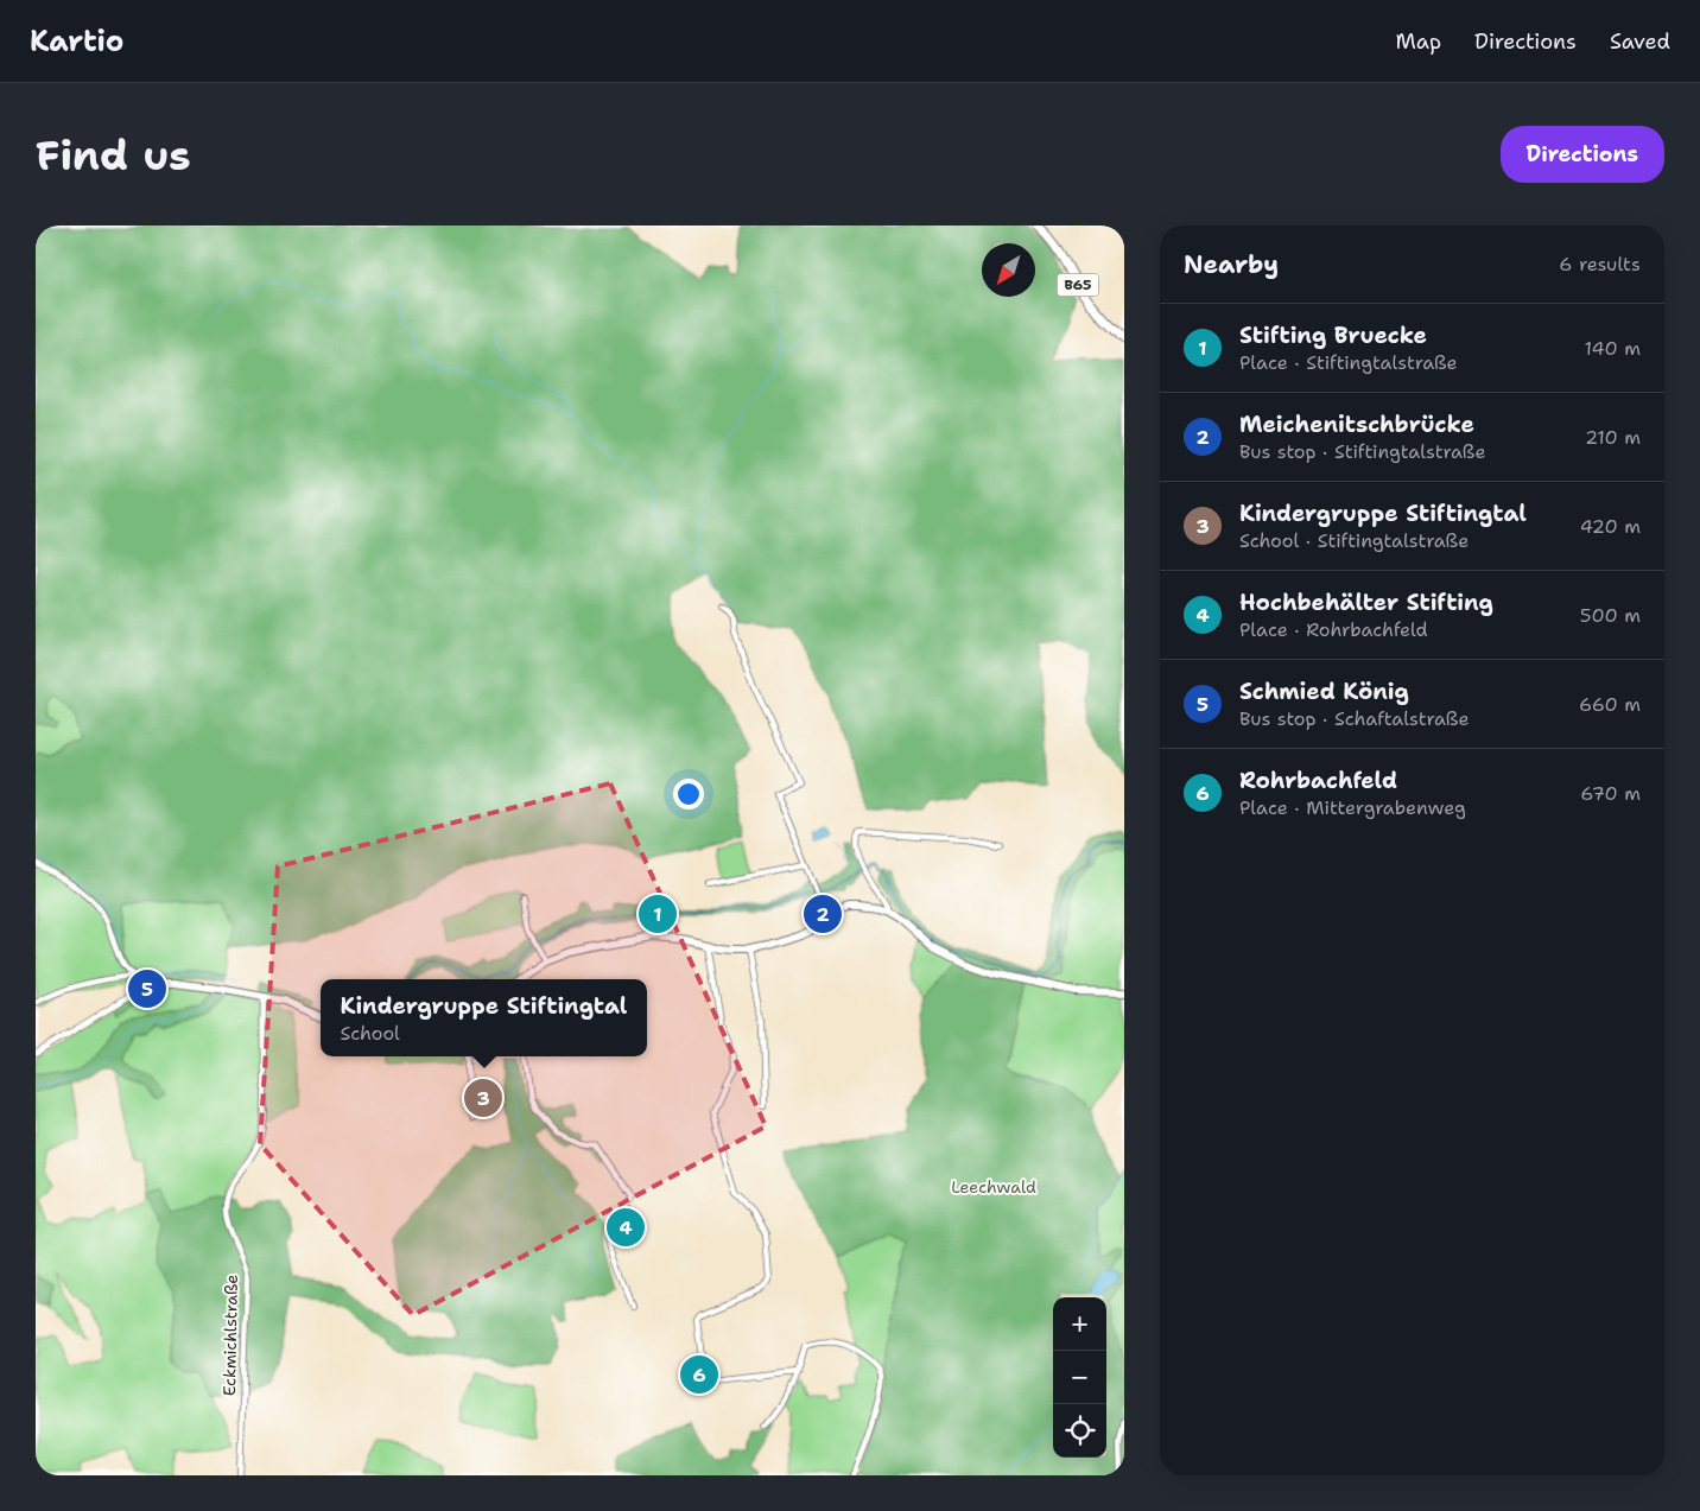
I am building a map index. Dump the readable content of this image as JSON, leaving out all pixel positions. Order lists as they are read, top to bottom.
{
  "streets": {
    "main road": ["B65"],
    "street": ["Eckmichlstraße"]
  },
  "parks": ["Leechwald"],
  "north": "bottom left",
  "page": {
    "header": "Kartio",
    "nav": ["Map", "Directions", "Saved"],
    "buttons": "Directions",
    "title": "Find us",
    "heading": ["Nearby", "6 results"],
    "list": [
      {
        "mark": "1",
        "name": "Stifting Bruecke",
        "note": "Place · Stiftingtalstraße",
        "value": "140 m"
      },
      {
        "mark": "2",
        "name": "Meichenitschbrücke",
        "note": "Bus stop · Stiftingtalstraße",
        "value": "210 m"
      },
      {
        "mark": "3",
        "name": "Kindergruppe Stiftingtal",
        "note": "School · Stiftingtalstraße",
        "value": "420 m"
      },
      {
        "mark": "4",
        "name": "Hochbehälter Stifting",
        "note": "Place · Rohrbachfeld",
        "value": "500 m"
      },
      {
        "mark": "5",
        "name": "Schmied König",
        "note": "Bus stop · Schaftalstraße",
        "value": "660 m"
      },
      {
        "mark": "6",
        "name": "Rohrbachfeld",
        "note": "Place · Mittergrabenweg",
        "value": "670 m"
      }
    ],
    "pins": [
      "1",
      "2",
      "5",
      "3",
      "4",
      "6"
    ],
    "popup": ["Kindergruppe Stiftingtal", "School"],
    "map_buttons": ["+", "−"]
  }
}
